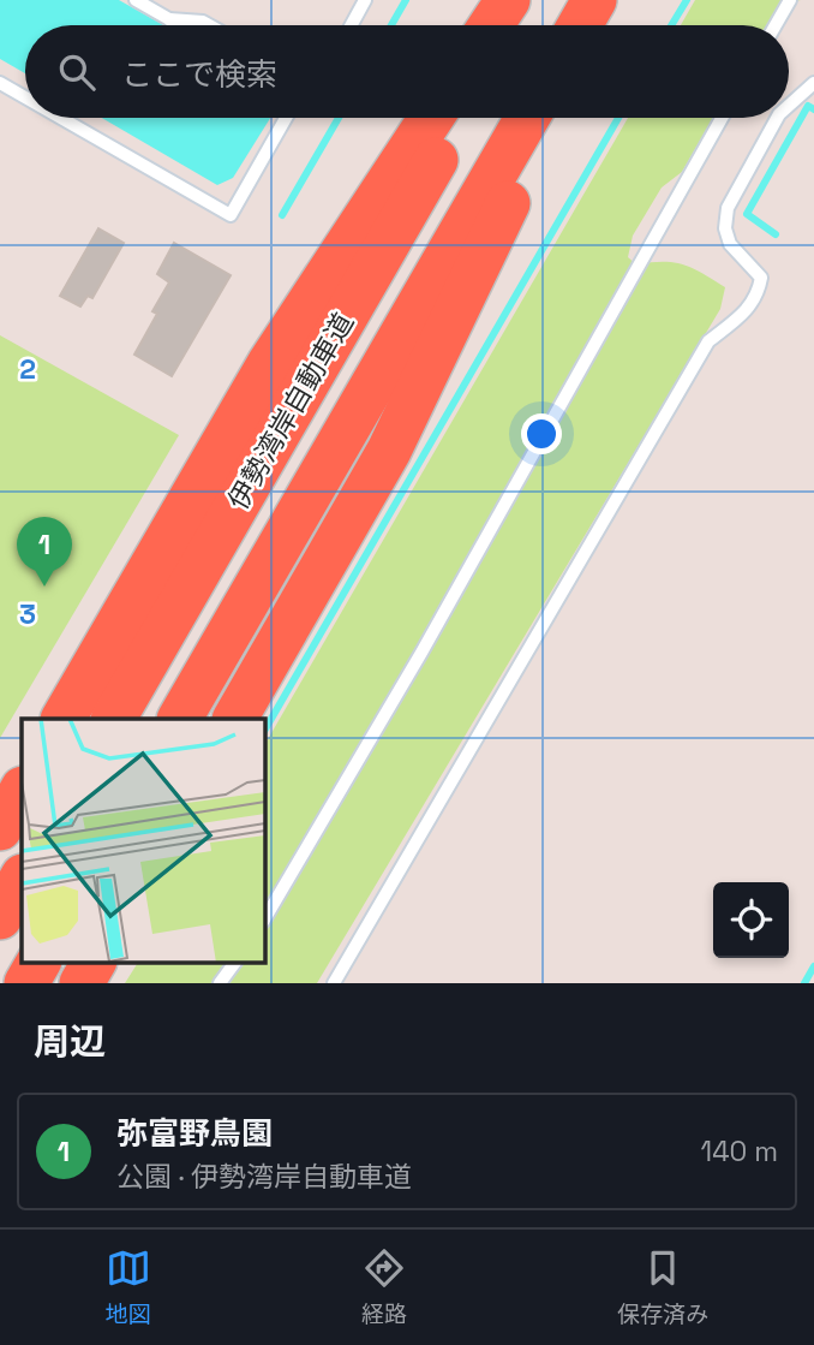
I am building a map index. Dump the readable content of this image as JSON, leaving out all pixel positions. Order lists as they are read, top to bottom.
{
  "streets": {
    "highway": ["伊勢湾岸自動車道"]
  },
  "page": {
    "search": "ここで検索",
    "pins": "1",
    "heading": "周辺",
    "list": [
      {
        "mark": "1",
        "name": "弥富野鳥園",
        "note": "公園 · 伊勢湾岸自動車道",
        "value": "140 m"
      }
    ],
    "nav": ["地図", "経路", "保存済み"]
  },
  "grid": {
    "rows": ["2", "3"]
  }
}
